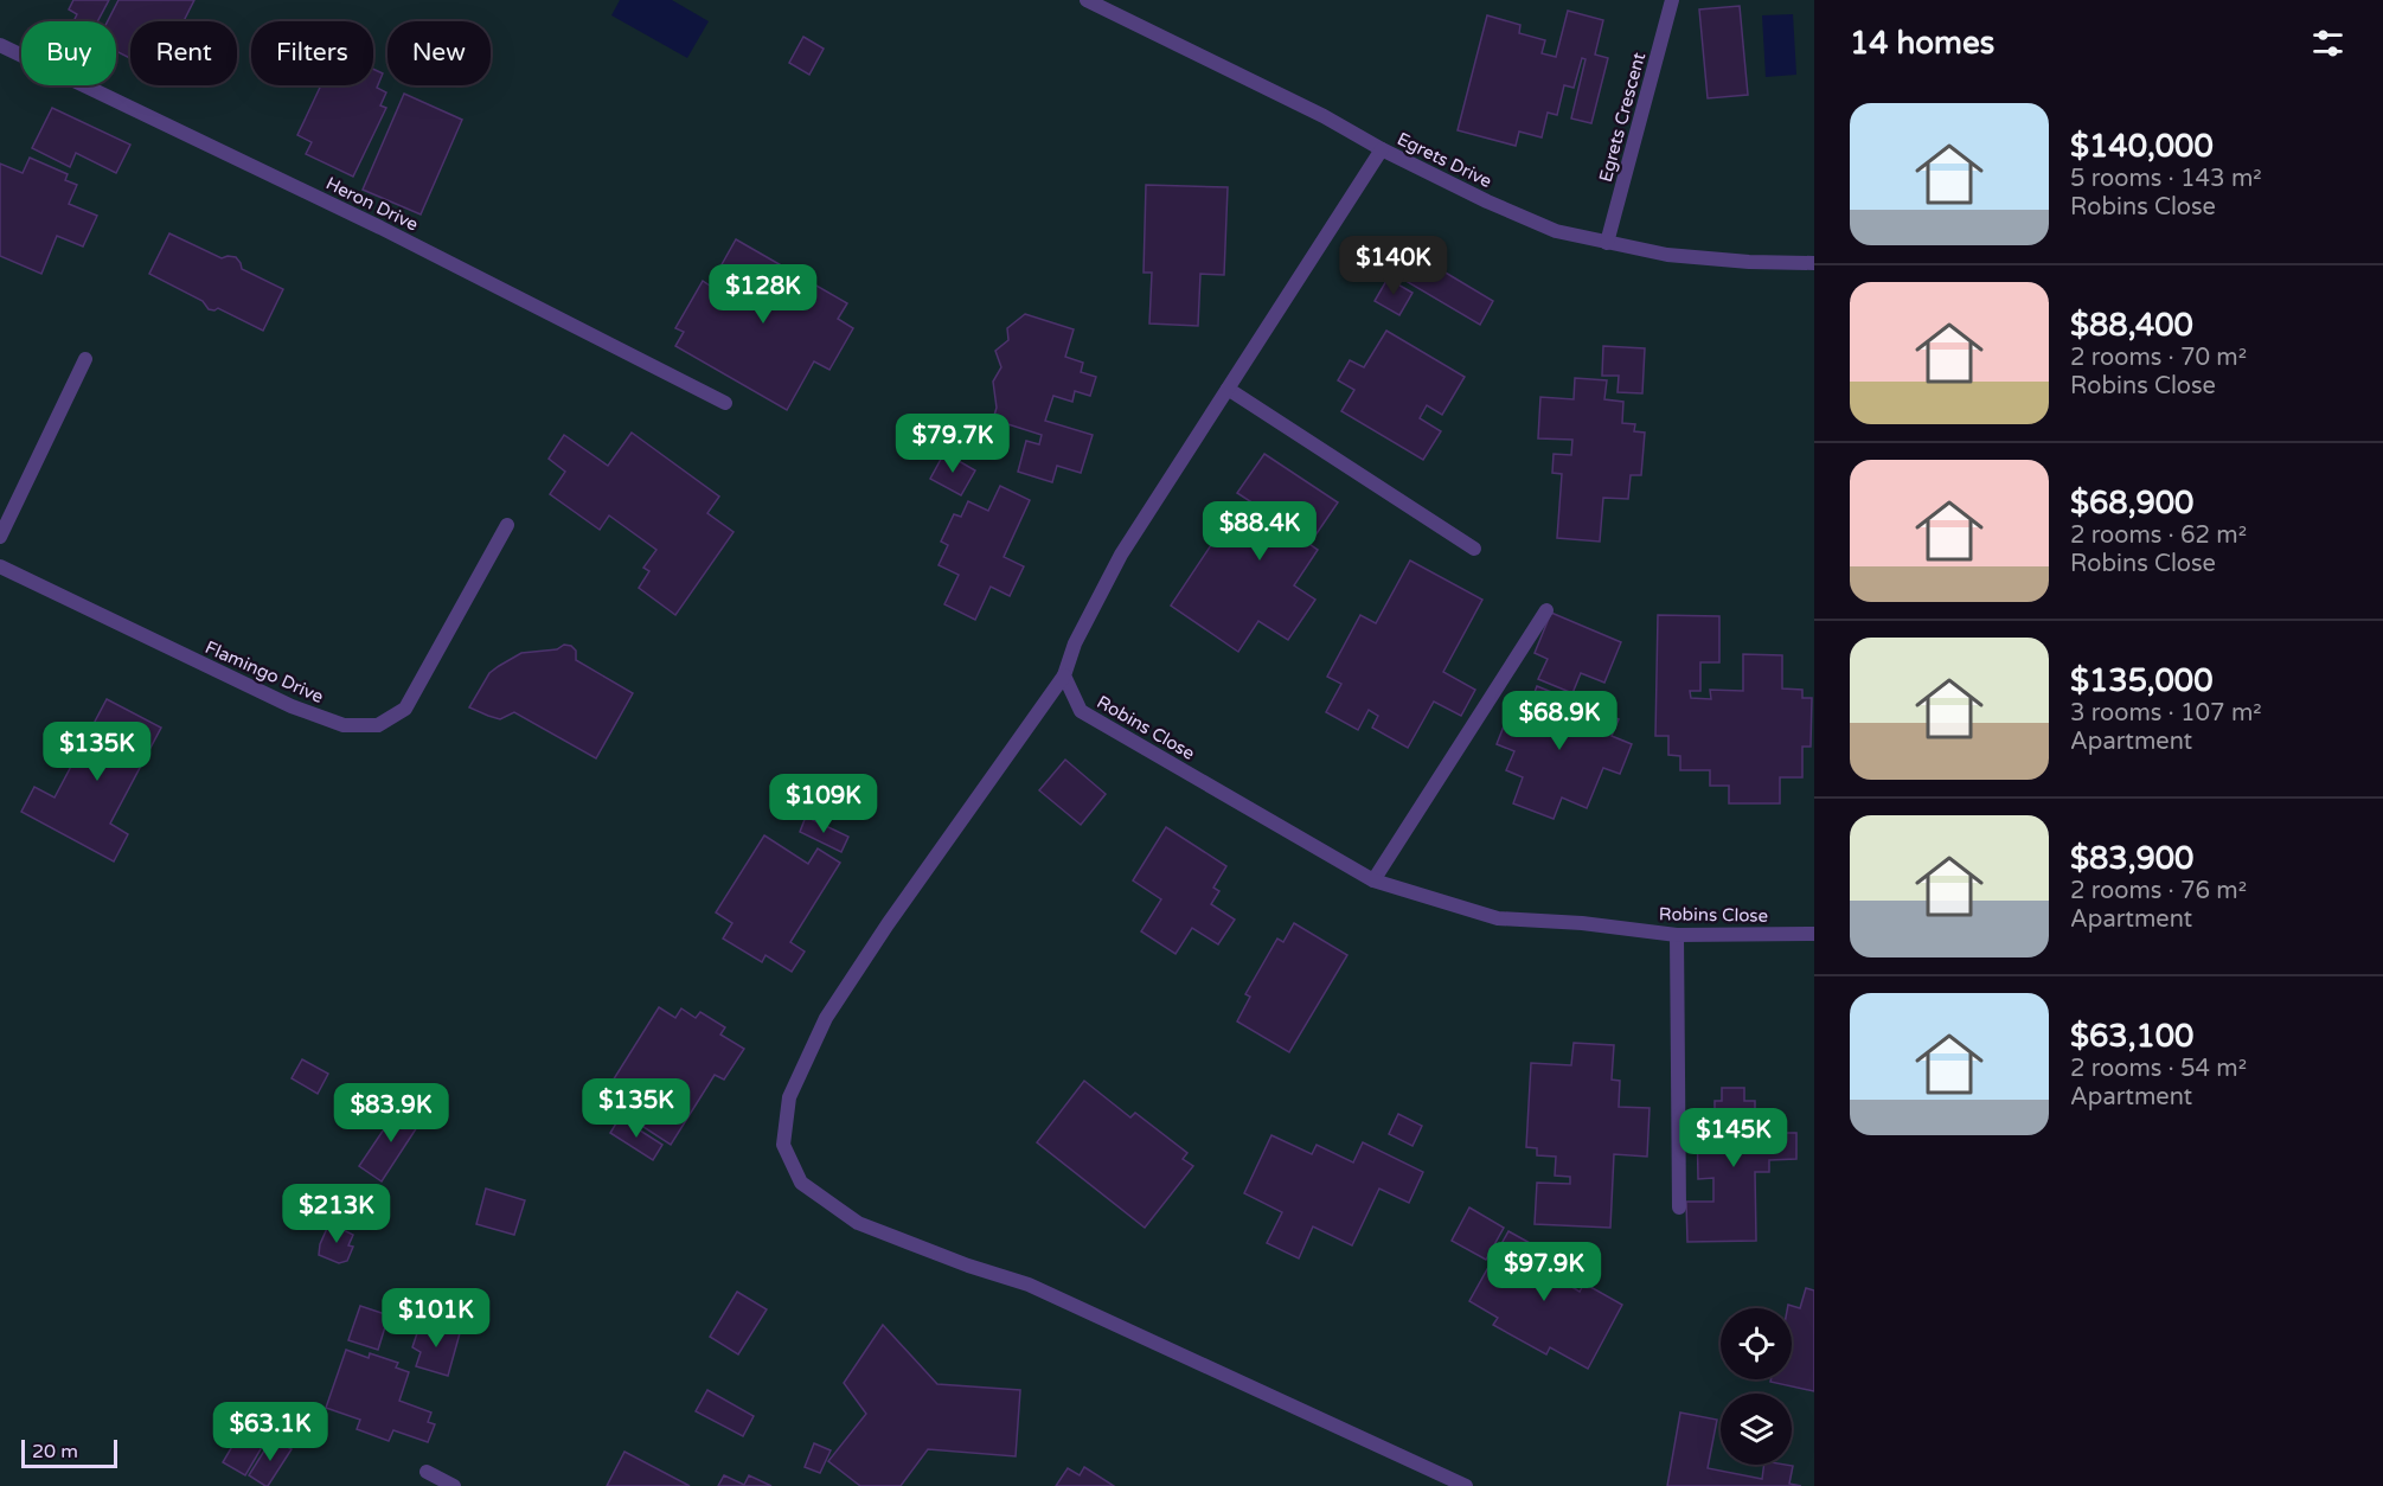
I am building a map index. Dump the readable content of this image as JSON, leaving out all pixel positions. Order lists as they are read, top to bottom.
{
  "streets": {
    "street": [
      "Egrets Crescent",
      "Egrets Drive",
      "Heron Drive",
      "Flamingo Drive",
      "Robins Close"
    ]
  },
  "crossings": [
    ["Egrets Crescent", "Egrets Drive"]
  ],
  "scale_bar": "20 m",
  "page": {
    "heading": "14 homes",
    "chip": [
      "Buy",
      "Rent",
      "Filters",
      "New"
    ],
    "list": [
      {
        "name": "$140,000",
        "note": "5 rooms · 143 m² · Robins Close"
      },
      {
        "name": "$88,400",
        "note": "2 rooms · 70 m² · Robins Close"
      },
      {
        "name": "$68,900",
        "note": "2 rooms · 62 m² · Robins Close"
      },
      {
        "name": "$135,000",
        "note": "3 rooms · 107 m² · Apartment"
      },
      {
        "name": "$83,900",
        "note": "2 rooms · 76 m² · Apartment"
      },
      {
        "name": "$63,100",
        "note": "2 rooms · 54 m² · Apartment"
      }
    ],
    "price": [
      "$140K",
      "$128K",
      "$79.7K",
      "$88.4K",
      "$68.9K",
      "$135K",
      "$109K",
      "$135K",
      "$83.9K",
      "$145K",
      "$213K",
      "$97.9K",
      "$101K",
      "$63.1K"
    ],
    "scale": "20 m"
  }
}
